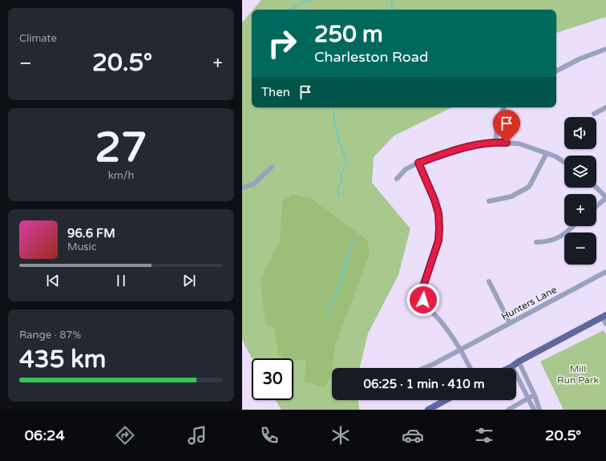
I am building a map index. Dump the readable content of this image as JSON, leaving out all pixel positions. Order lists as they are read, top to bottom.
{
  "streets": {
    "street": ["Hunters Lane"]
  },
  "parks": ["Mill Run Park"],
  "page": {
    "tile": [
      "Climate",
      ["27", "km/h"],
      ["Range · 87%", "435 km"]
    ],
    "turn": ["250 m", "Charleston Road"],
    "heat": ["−", "20.5°", "+"],
    "then": "Then",
    "map_buttons": ["+", "−"],
    "song": ["96.6 FM", "Music"],
    "limit": "30",
    "trip": "06:25 · 1 min · 410 m",
    "tabs": ["06:24", "20.5°"]
  }
}
